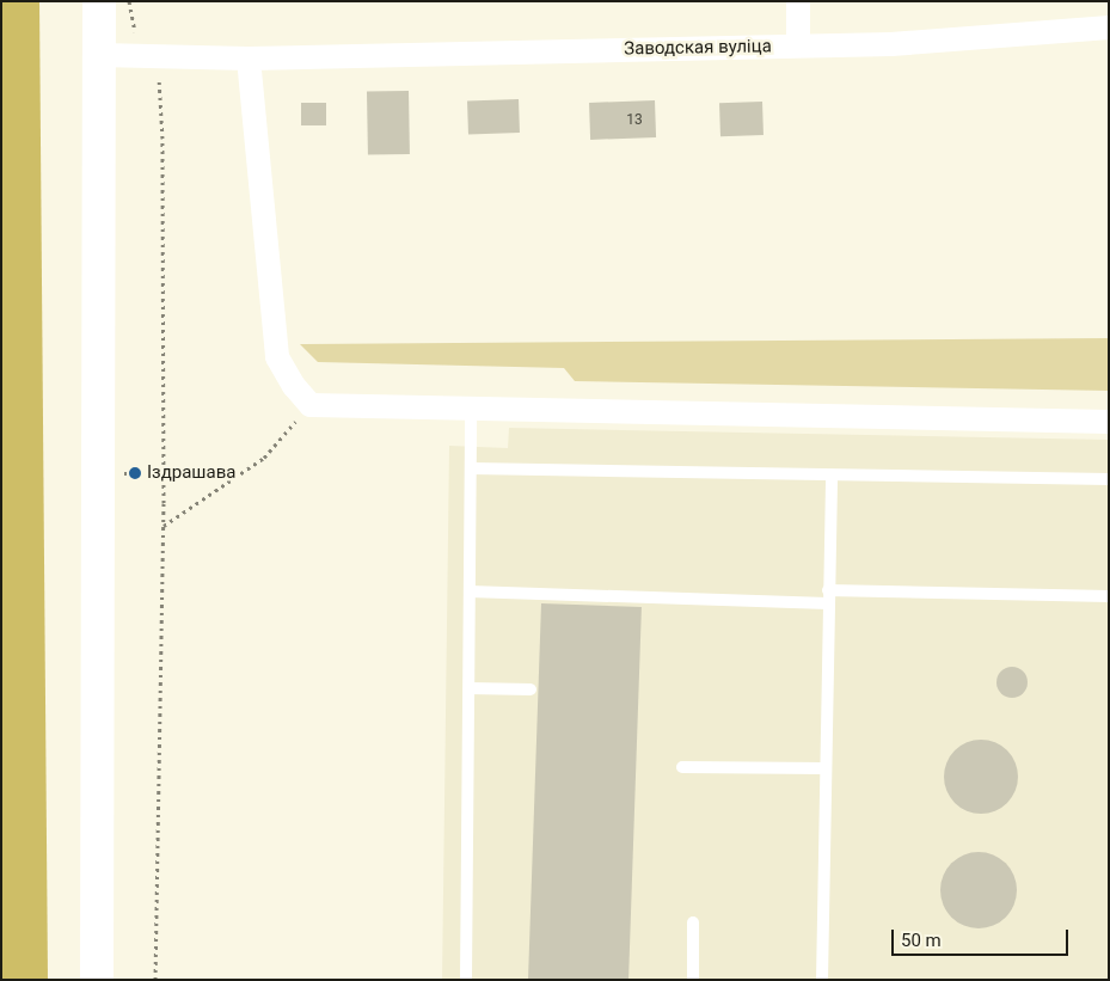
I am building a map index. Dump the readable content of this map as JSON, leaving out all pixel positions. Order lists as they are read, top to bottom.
{
  "streets": {
    "street": ["Заводская вуліца"]
  },
  "places": ["Іздрашава"],
  "house_numbers": ["13"],
  "scale_bar": "50 m"
}
